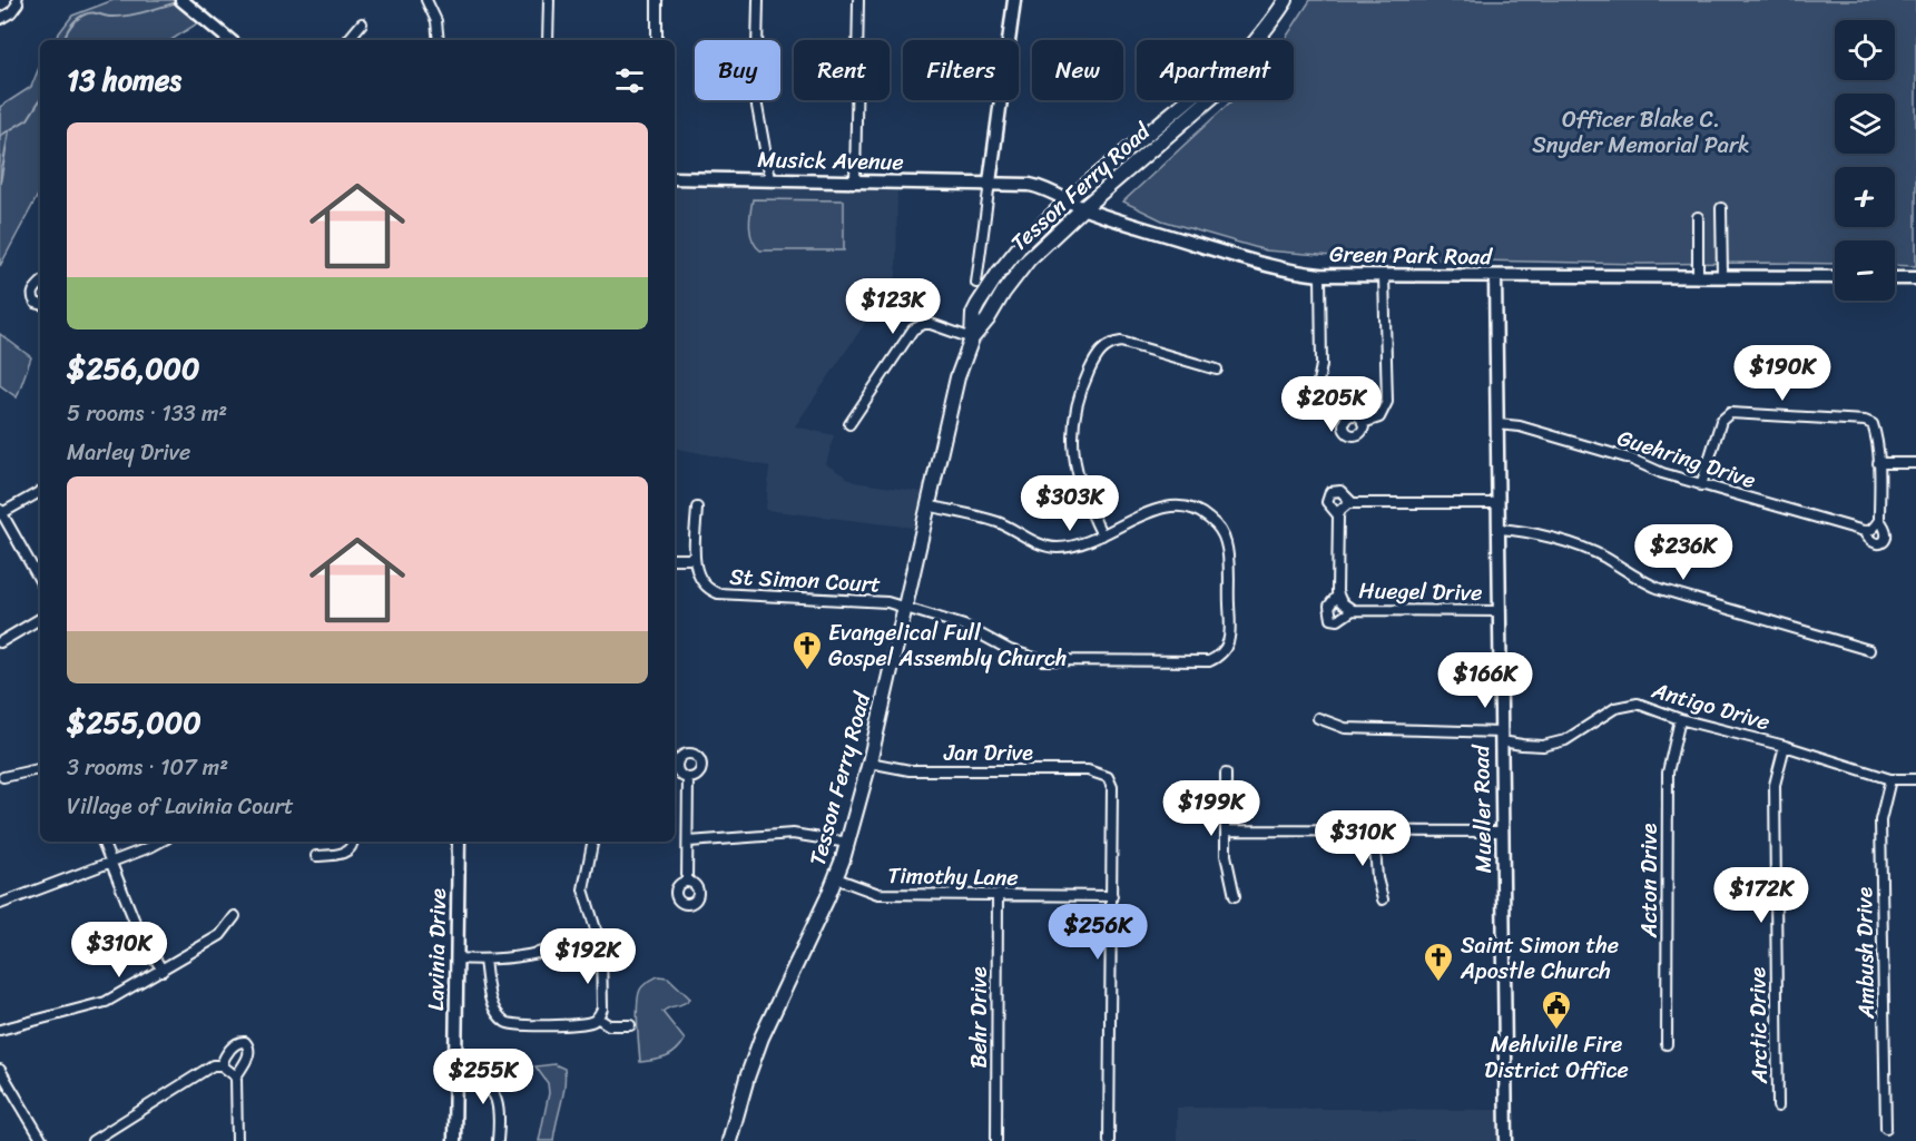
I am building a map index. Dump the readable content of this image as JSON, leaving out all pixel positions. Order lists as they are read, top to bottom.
{
  "streets": {
    "main road": ["Tesson Ferry Road"],
    "street": [
      "Musick Avenue",
      "Green Park Road",
      "Guehring Drive",
      "St Simon Court",
      "Huegel Drive",
      "Antigo Drive",
      "Jan Drive",
      "Mueller Road",
      "Timothy Lane",
      "Acton Drive",
      "Lavinia Drive",
      "Ambush Drive",
      "Behr Drive",
      "Arctic Drive"
    ]
  },
  "crossings": [
    ["Musick Avenue", "Green Park Road"],
    ["Tesson Ferry Road", "Green Park Road"],
    ["Tesson Ferry Road", "St Simon Court"],
    ["Tesson Ferry Road", "Jan Drive"],
    ["Tesson Ferry Road", "Timothy Lane"],
    ["Green Park Road", "Mueller Road"],
    ["Guehring Drive", "Mueller Road"],
    ["Huegel Drive", "Mueller Road"],
    ["Antigo Drive", "Mueller Road"],
    ["Antigo Drive", "Acton Drive"],
    ["Antigo Drive", "Ambush Drive"],
    ["Antigo Drive", "Arctic Drive"],
    ["Jan Drive", "Timothy Lane"],
    ["Timothy Lane", "Behr Drive"]
  ],
  "parks": ["Officer Blake C. Snyder Memorial Park"],
  "places": {
    "church": ["Evangelical Full Gospel Assembly Church", "Saint Simon the Apostle Church"],
    "public building": ["Mehlville Fire District Office"]
  },
  "page": {
    "map_buttons": ["+", "−"],
    "chip": [
      "Buy",
      "Rent",
      "Filters",
      "New",
      "Apartment"
    ],
    "heading": "13 homes",
    "list": [
      {
        "name": "$256,000",
        "note": "5 rooms · 133 m² · Marley Drive"
      },
      {
        "name": "$255,000",
        "note": "3 rooms · 107 m² · Village of Lavinia Court"
      }
    ],
    "price": [
      "$123K",
      "$190K",
      "$205K",
      "$303K",
      "$236K",
      "$166K",
      "$199K",
      "$310K",
      "$172K",
      "$256K",
      "$310K",
      "$192K",
      "$255K"
    ]
  }
}
